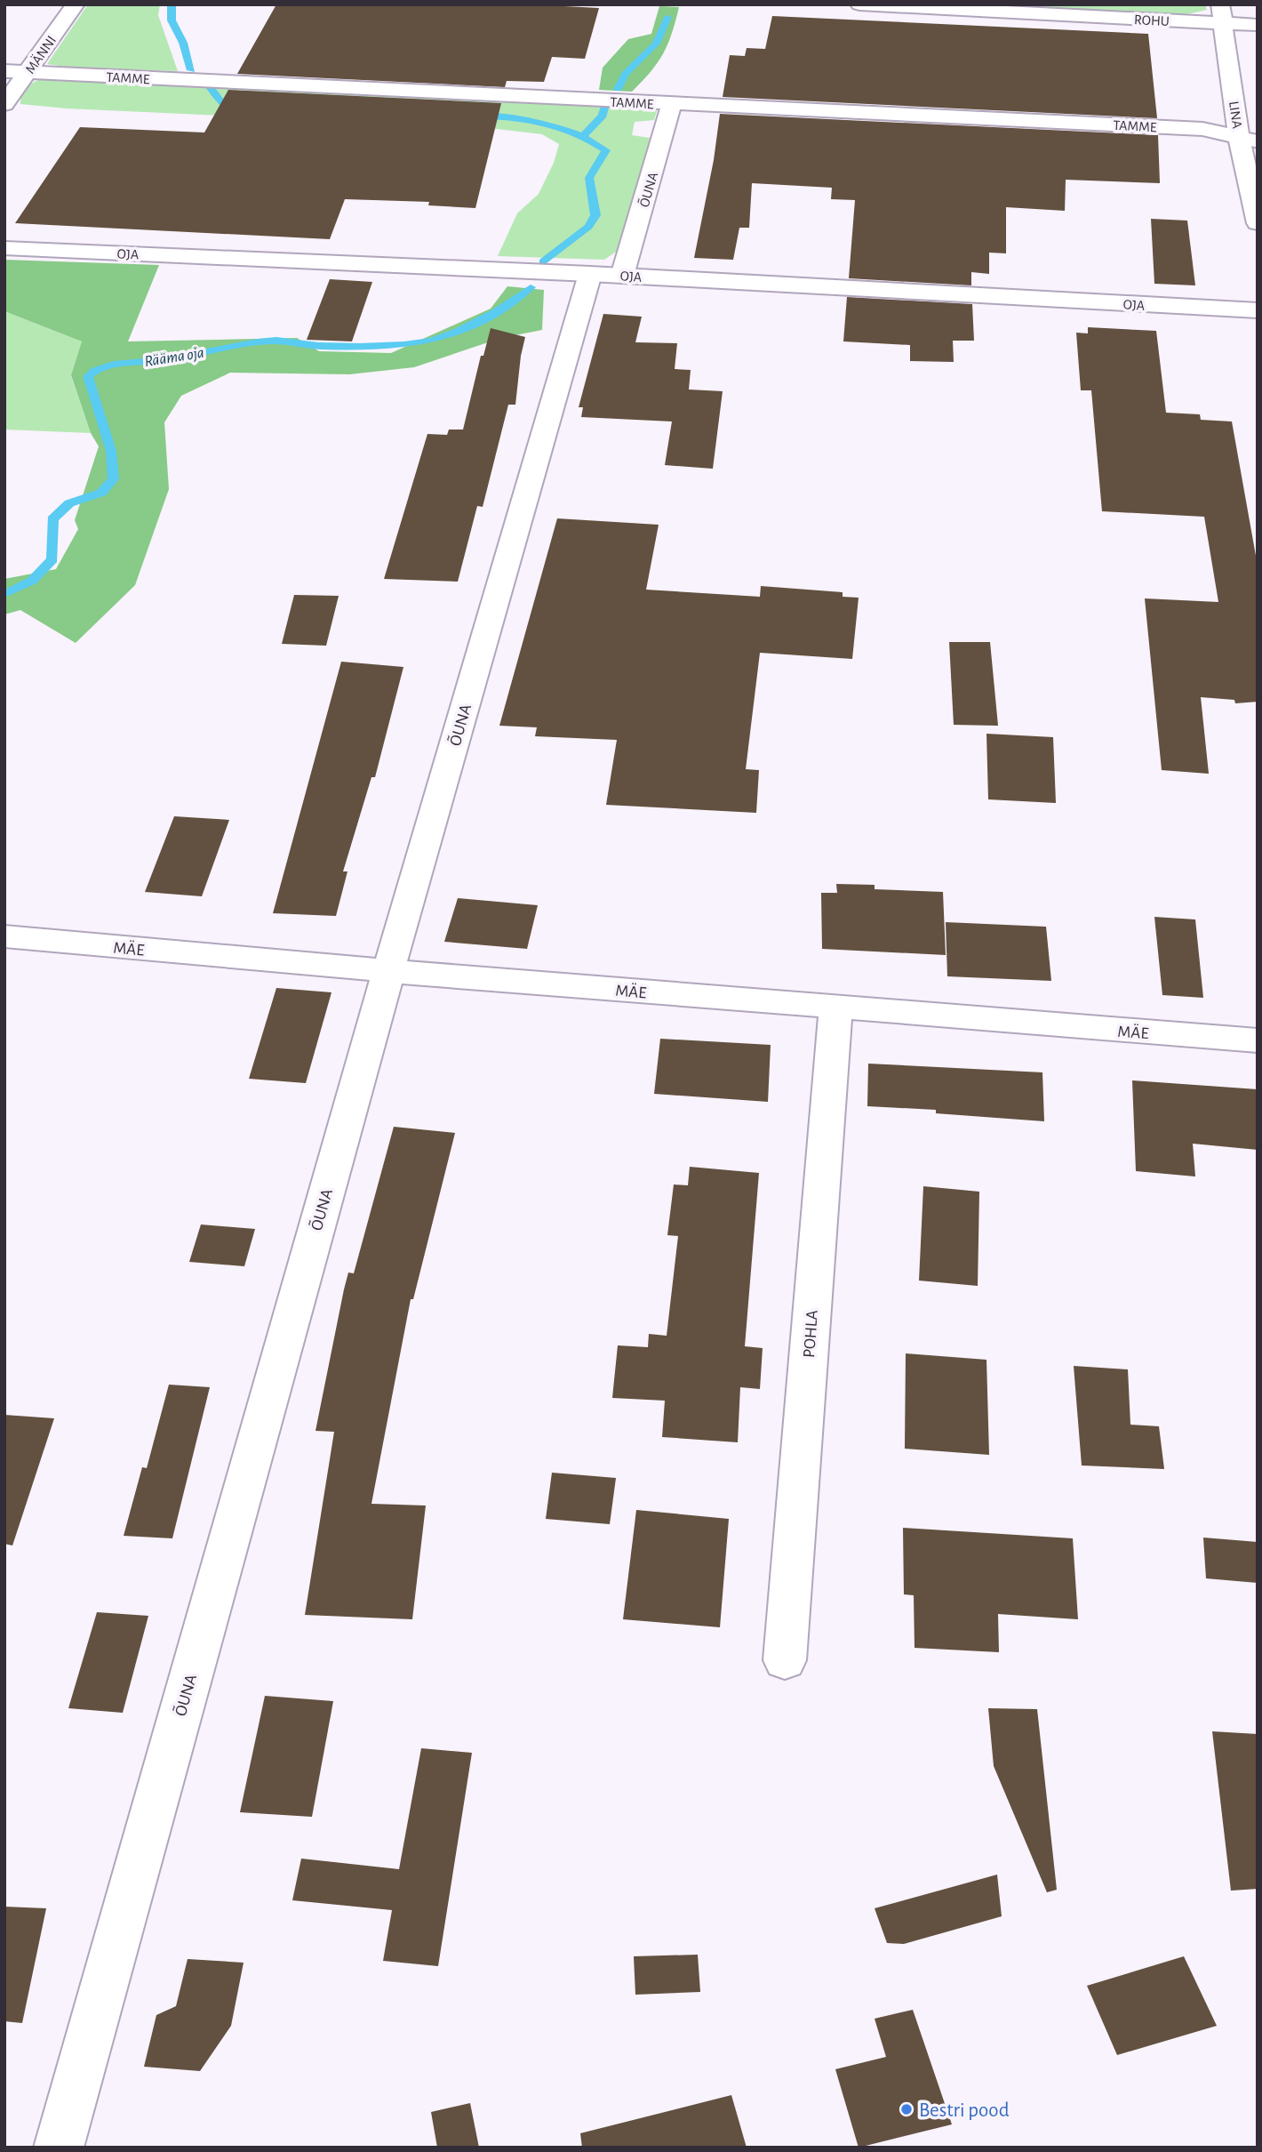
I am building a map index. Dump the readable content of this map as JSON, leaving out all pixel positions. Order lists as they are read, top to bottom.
{
  "streets": {
    "street": [
      "ROHU",
      "MÄNNI",
      "TAMME",
      "LINA",
      "ÕUNA",
      "OJA",
      "MÄE",
      "POHLA"
    ]
  },
  "crossings": [
    ["ROHU", "LINA"],
    ["MÄNNI", "TAMME"],
    ["TAMME", "LINA"],
    ["TAMME", "ÕUNA"],
    ["ÕUNA", "OJA"],
    ["ÕUNA", "MÄE"],
    ["MÄE", "POHLA"]
  ],
  "water": ["Rääma oja"],
  "places": ["Bestri pood"]
}
